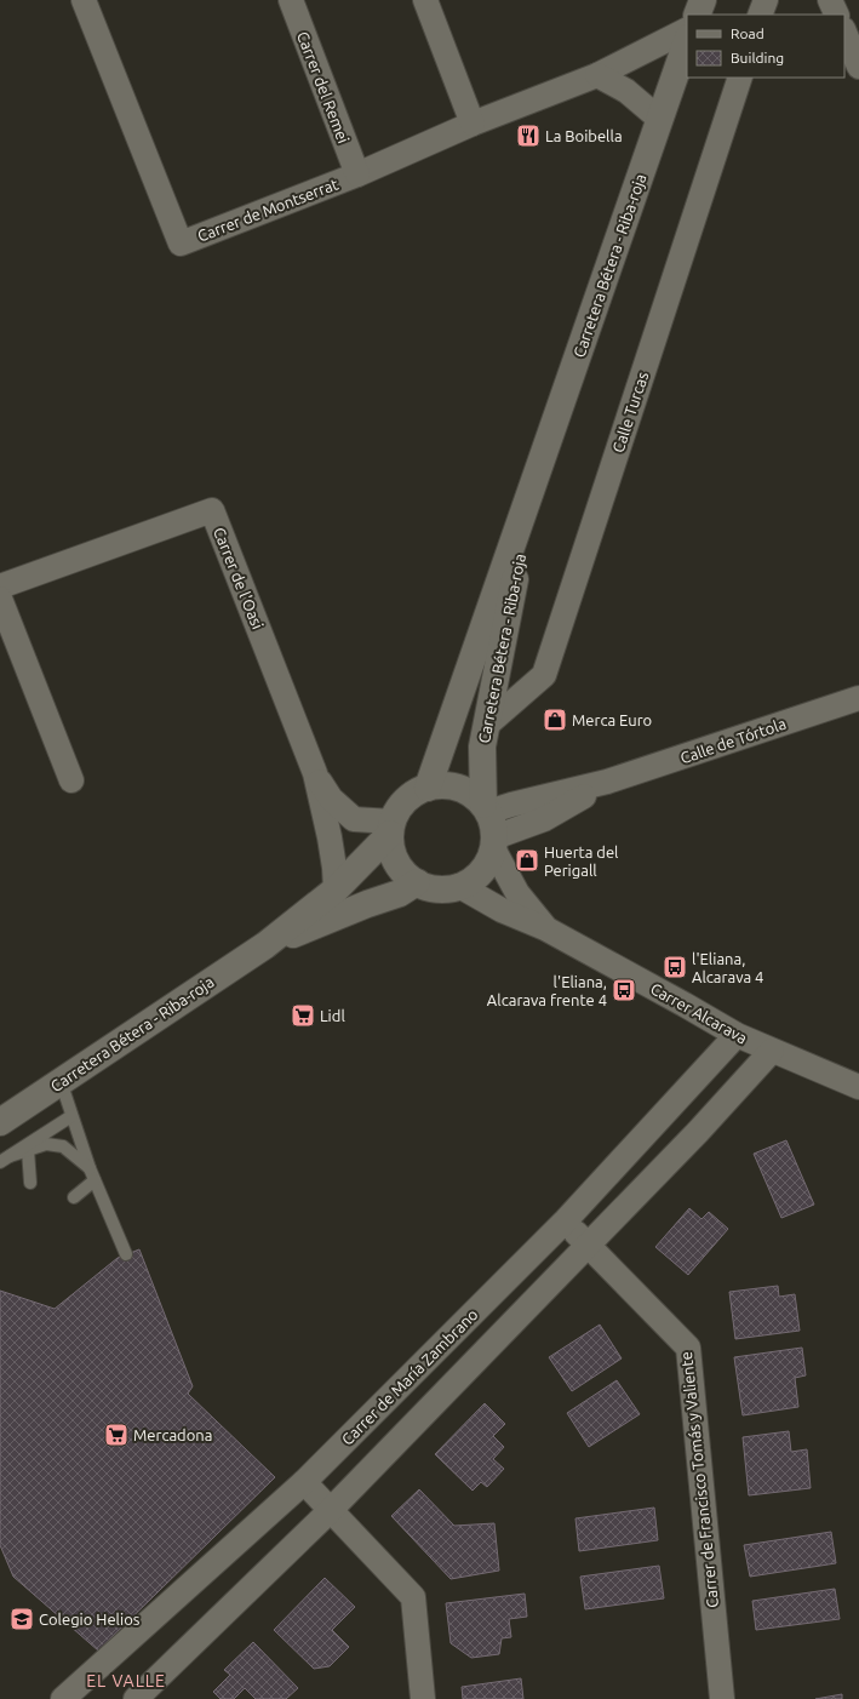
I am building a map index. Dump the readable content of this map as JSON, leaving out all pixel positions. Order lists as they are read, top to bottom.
{
  "streets": {
    "main road": ["Carretera Bétera - Riba-roja"],
    "street": [
      "Carrer del Remei",
      "Carrer de Montserrat",
      "Calle Turcas",
      "Carrer de l'Oasi",
      "Calle de Tórtola",
      "Carrer Alcarava",
      "Carrer de María Zambrano",
      "Carrer de Francisco Tomás y Valiente"
    ]
  },
  "crossings": [
    ["Carrer del Remei", "Carrer de Montserrat"],
    ["Carretera Bétera - Riba-roja", "Calle Turcas"],
    ["Carretera Bétera - Riba-roja", "Carrer de l'Oasi"],
    ["Carretera Bétera - Riba-roja", "Calle de Tórtola"],
    ["Carretera Bétera - Riba-roja", "Carrer Alcarava"],
    ["Carrer de l'Oasi", "Calle de Tórtola"],
    ["Carrer de l'Oasi", "Carrer Alcarava"],
    ["Calle de Tórtola", "Carrer Alcarava"],
    ["Carrer Alcarava", "Carrer de María Zambrano"],
    ["Carrer de María Zambrano", "Carrer de Francisco Tomás y Valiente"]
  ],
  "districts": ["EL VALLE"],
  "places": {
    "restaurant": ["La Boibella"],
    "shop": ["Merca Euro", "Huerta del Perigall"],
    "bus stop": ["l'Eliana, Alcarava 4", "l'Eliana, Alcarava frente 4"],
    "supermarket": ["Lidl", "Mercadona"],
    "school or university": ["Colegio Helios"]
  },
  "legend": ["Road", "Building"]
}
